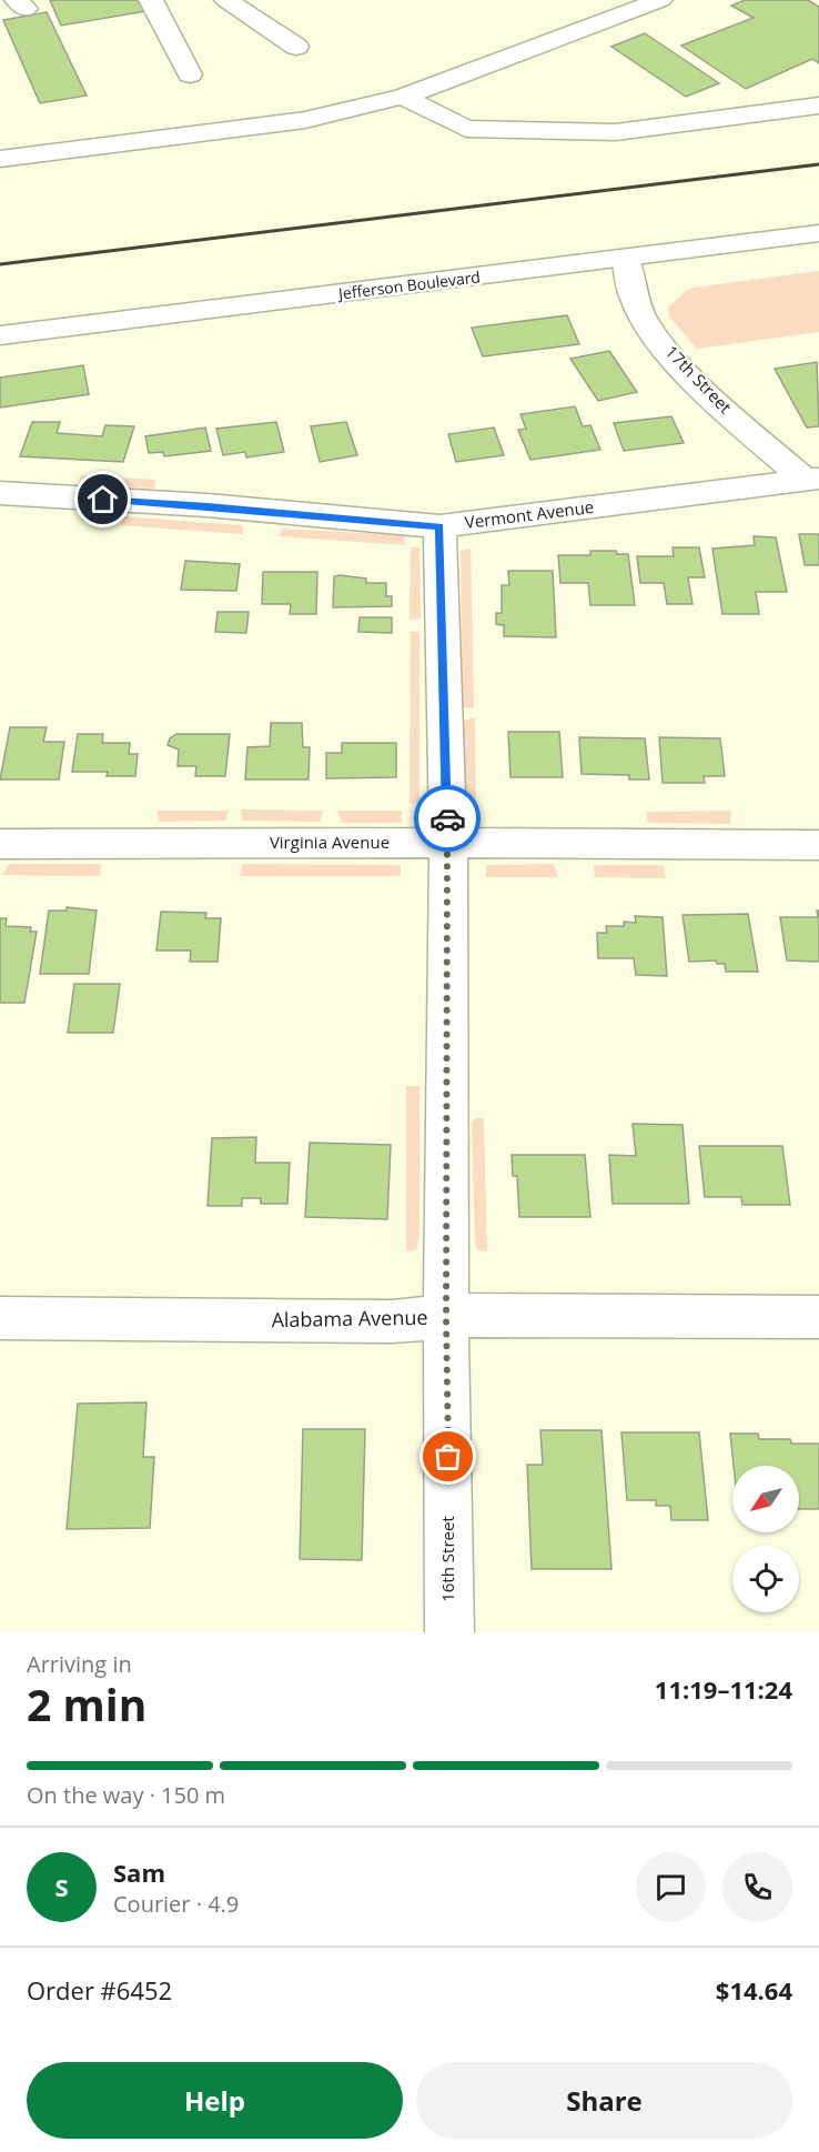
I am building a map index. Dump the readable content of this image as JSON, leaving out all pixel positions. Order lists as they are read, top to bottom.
{
  "streets": {
    "street": [
      "Jefferson Boulevard",
      "17th Street",
      "Vermont Avenue",
      "Virginia Avenue",
      "Alabama Avenue",
      "16th Street"
    ]
  },
  "crossings": [
    ["Jefferson Boulevard", "17th Street"],
    ["17th Street", "Vermont Avenue"],
    ["Vermont Avenue", "16th Street"],
    ["Virginia Avenue", "16th Street"],
    ["Alabama Avenue", "16th Street"]
  ],
  "north": "bottom left",
  "page": {
    "heading": ["2 min", "Arriving in", "11:19–11:24"],
    "panel": [
      "Sam",
      "Courier · 4.9",
      "Order #6452",
      "$14.64"
    ],
    "bar": "On the way · 150 m",
    "round": "S",
    "buttons": ["Help", "Share"]
  }
}
